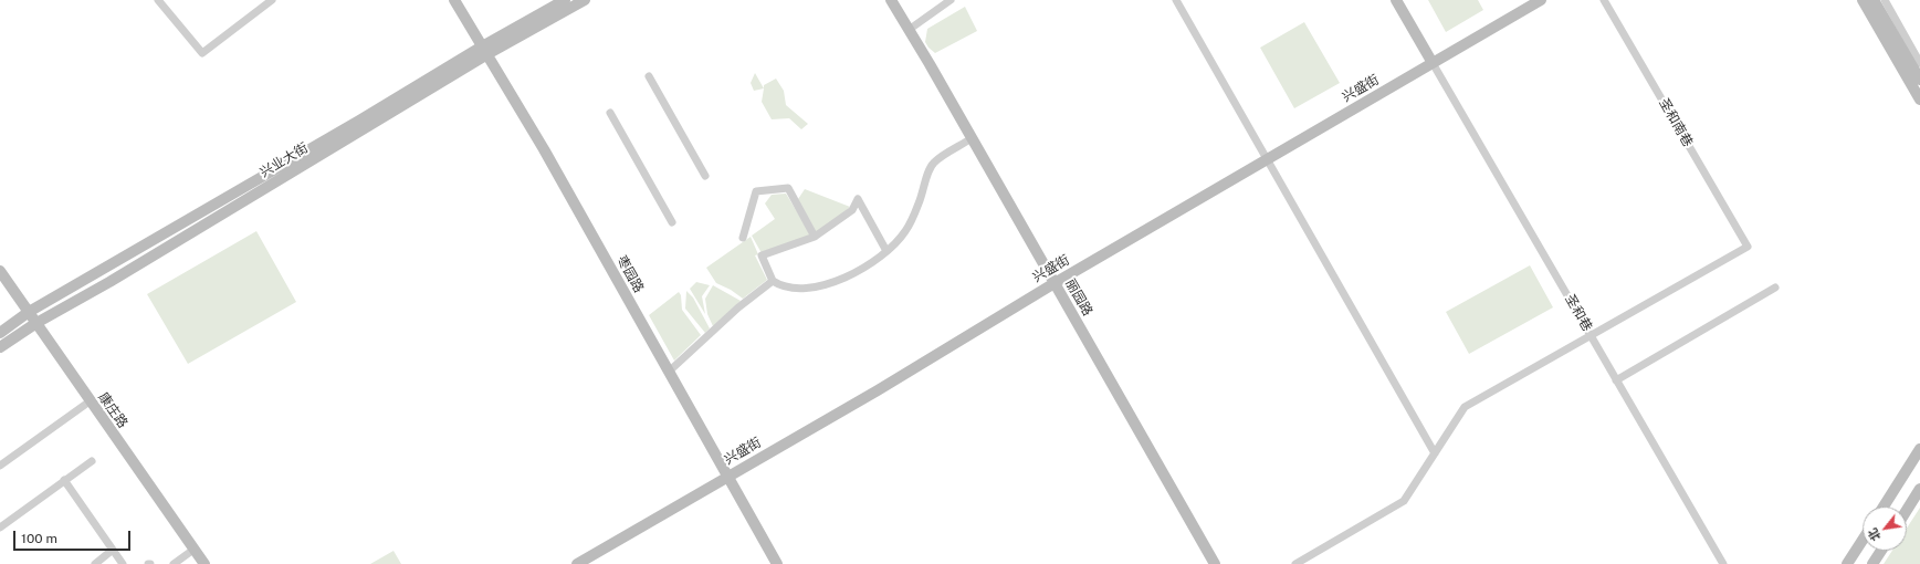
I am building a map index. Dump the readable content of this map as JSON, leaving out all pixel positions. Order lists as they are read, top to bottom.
{
  "streets": {
    "street": [
      "兴盛街",
      "圣和南巷",
      "兴业大街",
      "枣园路",
      "丽园路",
      "圣和巷",
      "康庄路"
    ]
  },
  "crossings": [
    ["兴盛街", "枣园路"],
    ["兴盛街", "丽园路"],
    ["兴盛街", "圣和巷"],
    ["圣和南巷", "圣和巷"],
    ["兴业大街", "枣园路"],
    ["兴业大街", "康庄路"]
  ],
  "scale_bar": "100 m",
  "north": "bottom left"
}
